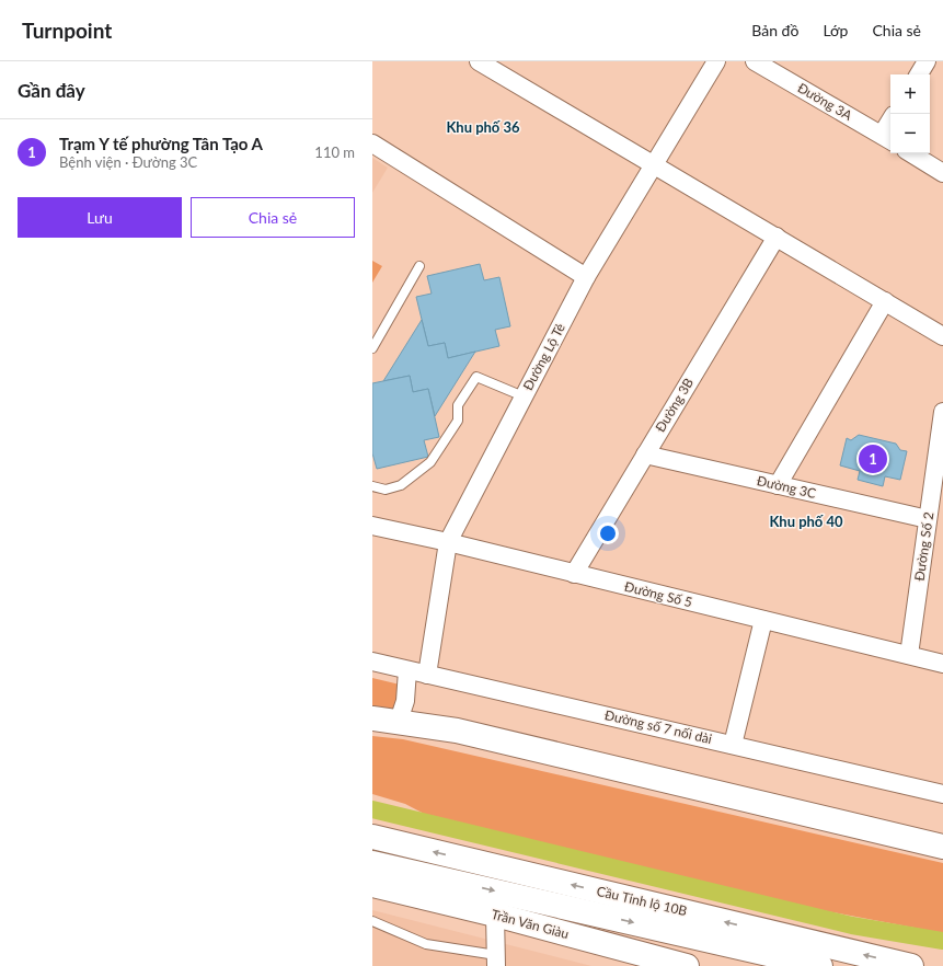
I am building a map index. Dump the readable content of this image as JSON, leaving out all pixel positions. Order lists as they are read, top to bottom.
{
  "streets": {
    "main road": ["Cầu Tỉnh lộ 10B", "Trần Văn Giàu"],
    "street": [
      "Đường 3A",
      "Đường Lộ Tẻ",
      "Đường 3B",
      "Đường 3C",
      "Đường Số 2",
      "Đường Số 5",
      "Đường số 7 nối dài"
    ]
  },
  "crossings": [
    ["Đường Lộ Tẻ", "Đường Số 5"],
    ["Đường Lộ Tẻ", "Đường số 7 nối dài"],
    ["Đường 3B", "Đường 3C"],
    ["Đường 3B", "Đường Số 5"],
    ["Đường 3C", "Đường Số 2"],
    ["Đường Số 2", "Đường Số 5"]
  ],
  "districts": ["Khu phố 36", "Khu phố 40"],
  "page": {
    "header": "Turnpoint",
    "nav": ["Bản đồ", "Lớp", "Chia sẻ"],
    "heading": "Gần đây",
    "map_buttons": ["+", "−"],
    "list": [
      {
        "mark": "1",
        "name": "Trạm Y tế phường Tân Tạo A",
        "note": "Bệnh viện · Đường 3C",
        "value": "110 m"
      }
    ],
    "buttons": ["Lưu", "Chia sẻ"],
    "pins": "1"
  }
}
